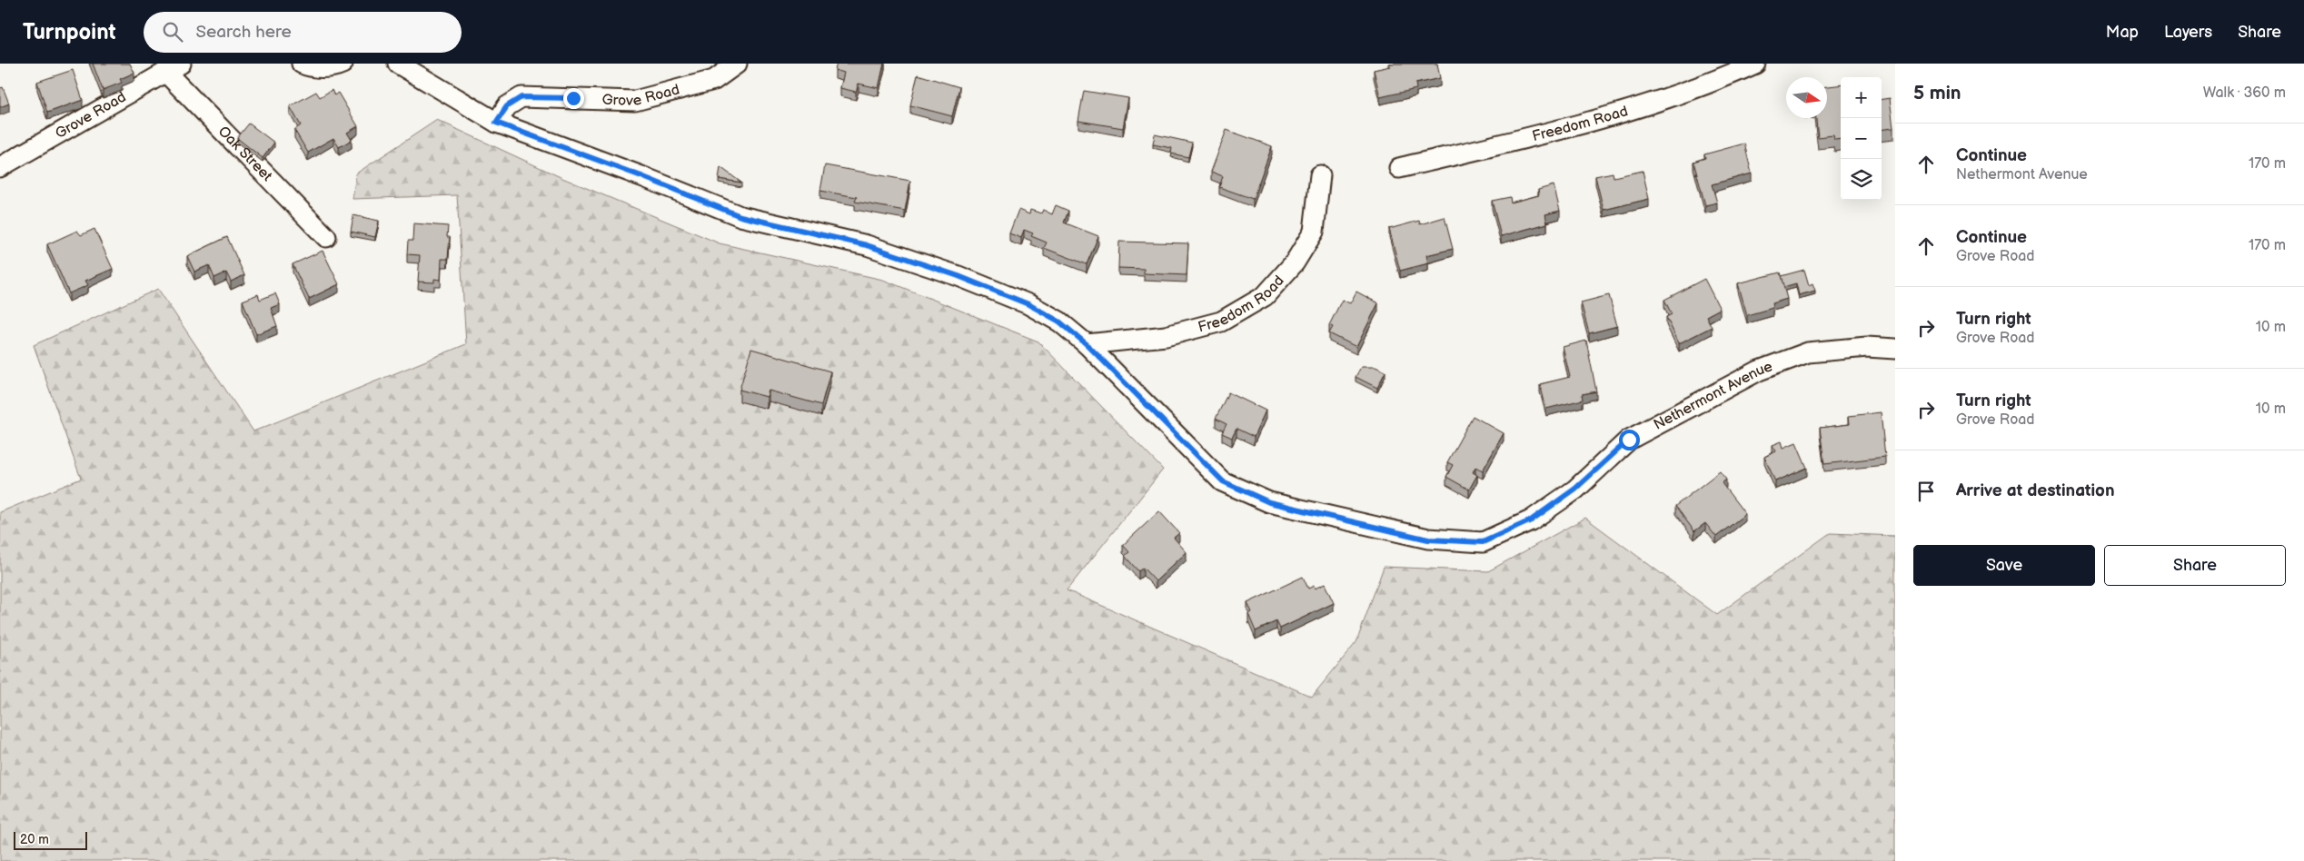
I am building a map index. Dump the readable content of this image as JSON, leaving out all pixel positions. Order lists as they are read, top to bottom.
{
  "streets": {
    "street": [
      "Grove Road",
      "Freedom Road",
      "Oak Street",
      "Nethermont Avenue"
    ]
  },
  "crossings": [
    ["Grove Road", "Oak Street"],
    ["Freedom Road", "Nethermont Avenue"]
  ],
  "scale_bar": "20 m",
  "north": "right",
  "page": {
    "header": "Turnpoint",
    "search": "Search here",
    "nav": ["Map", "Layers", "Share"],
    "heading": ["5 min", "Walk · 360 m"],
    "map_buttons": ["+", "−"],
    "list": [
      ["Continue", "Nethermont Avenue", "170 m"],
      ["Continue", "Grove Road", "170 m"],
      ["Turn right", "Grove Road", "10 m"],
      ["Turn right", "Grove Road", "10 m"],
      "Arrive at destination"
    ],
    "buttons": ["Save", "Share"],
    "scale": "20 m"
  }
}
